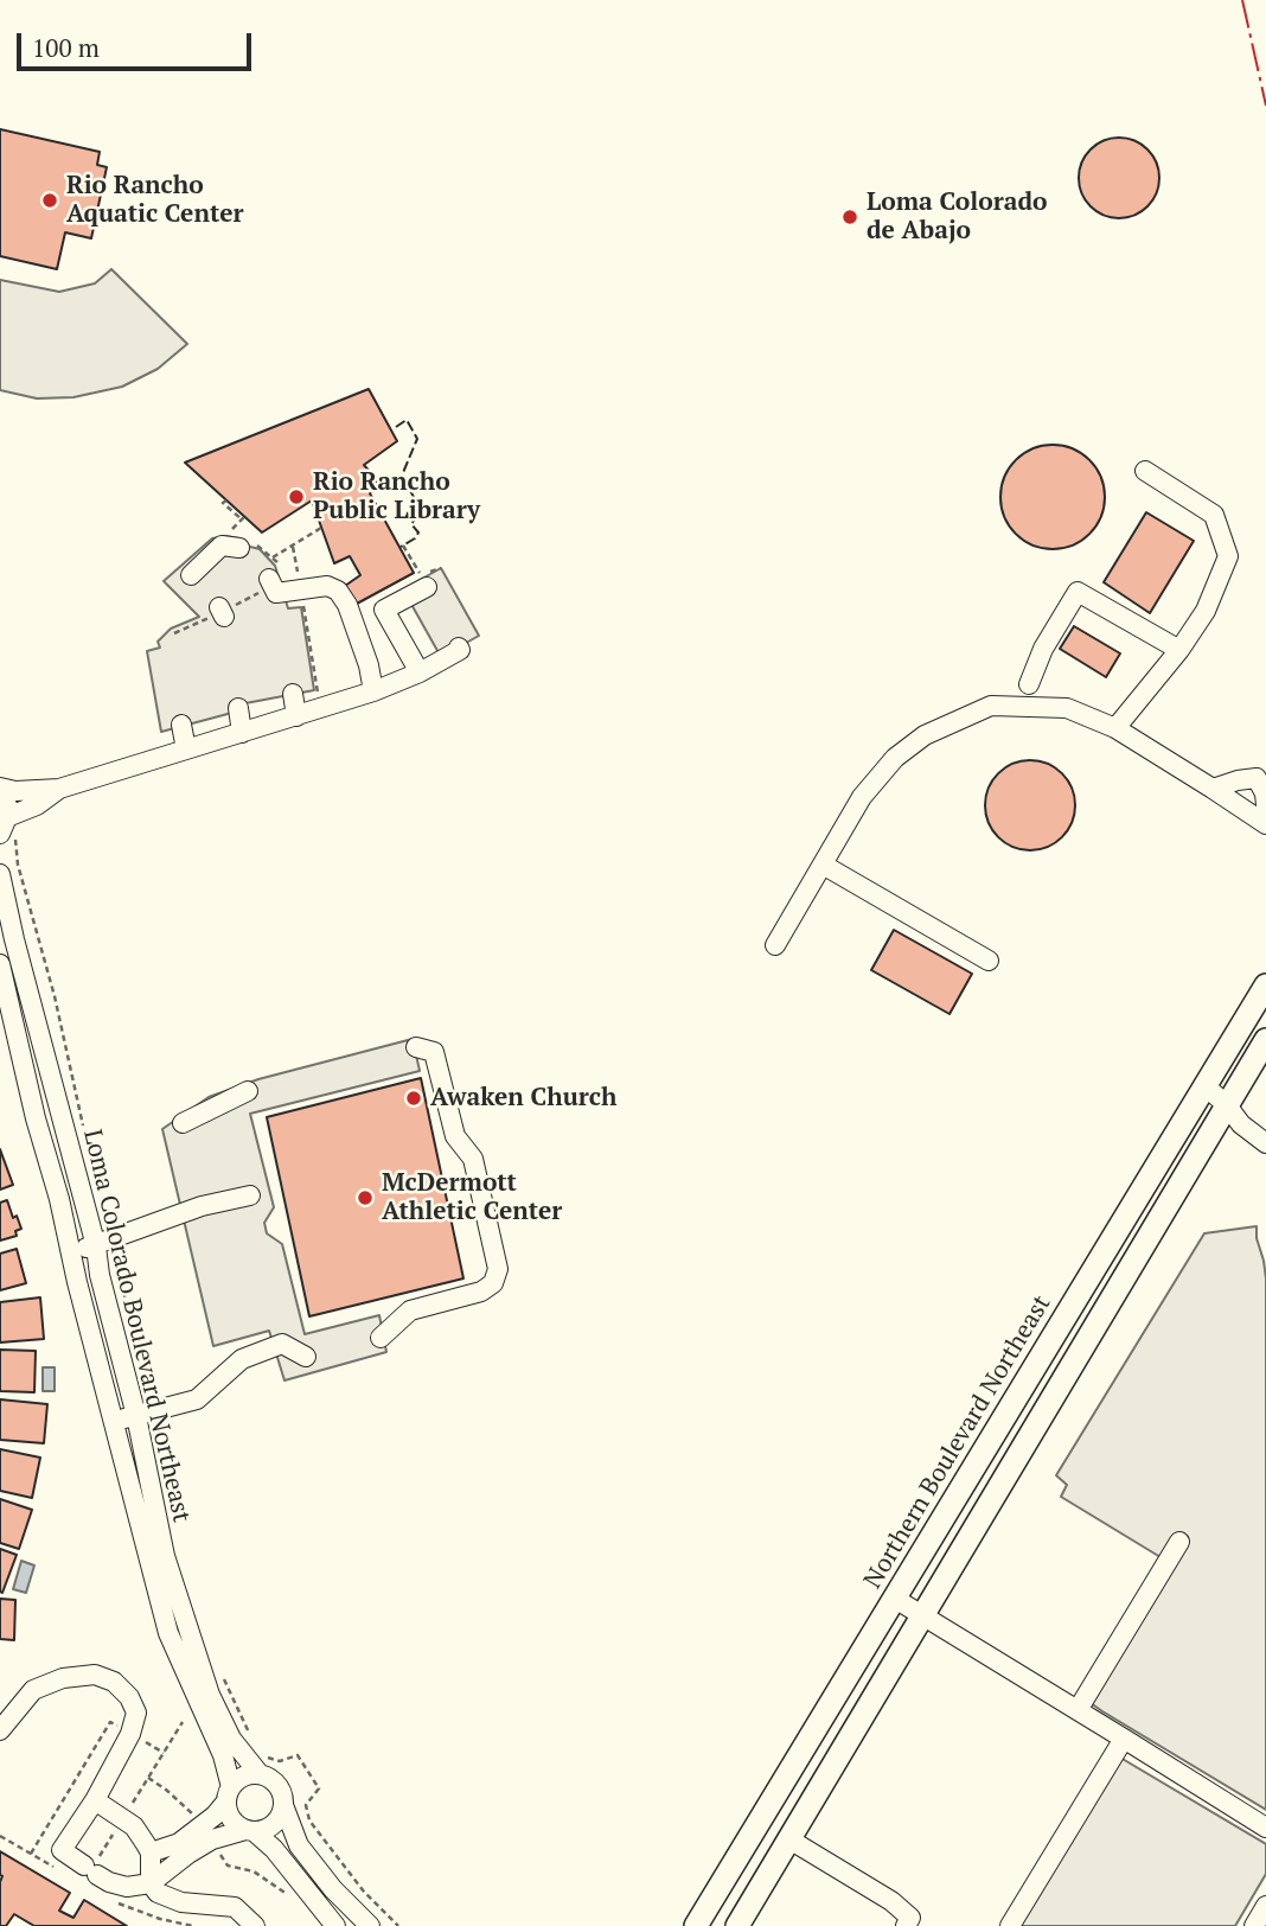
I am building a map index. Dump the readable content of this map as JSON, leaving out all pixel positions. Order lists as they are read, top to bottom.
{
  "streets": {
    "main road": ["Northern Boulevard Northeast"],
    "street": ["Loma Colorado Boulevard Northeast"]
  },
  "places": [
    "Rio Rancho Aquatic Center",
    "Loma Colorado de Abajo",
    "Rio Rancho Public Library",
    "Awaken Church",
    "McDermott Athletic Center"
  ],
  "scale_bar": "100 m"
}
